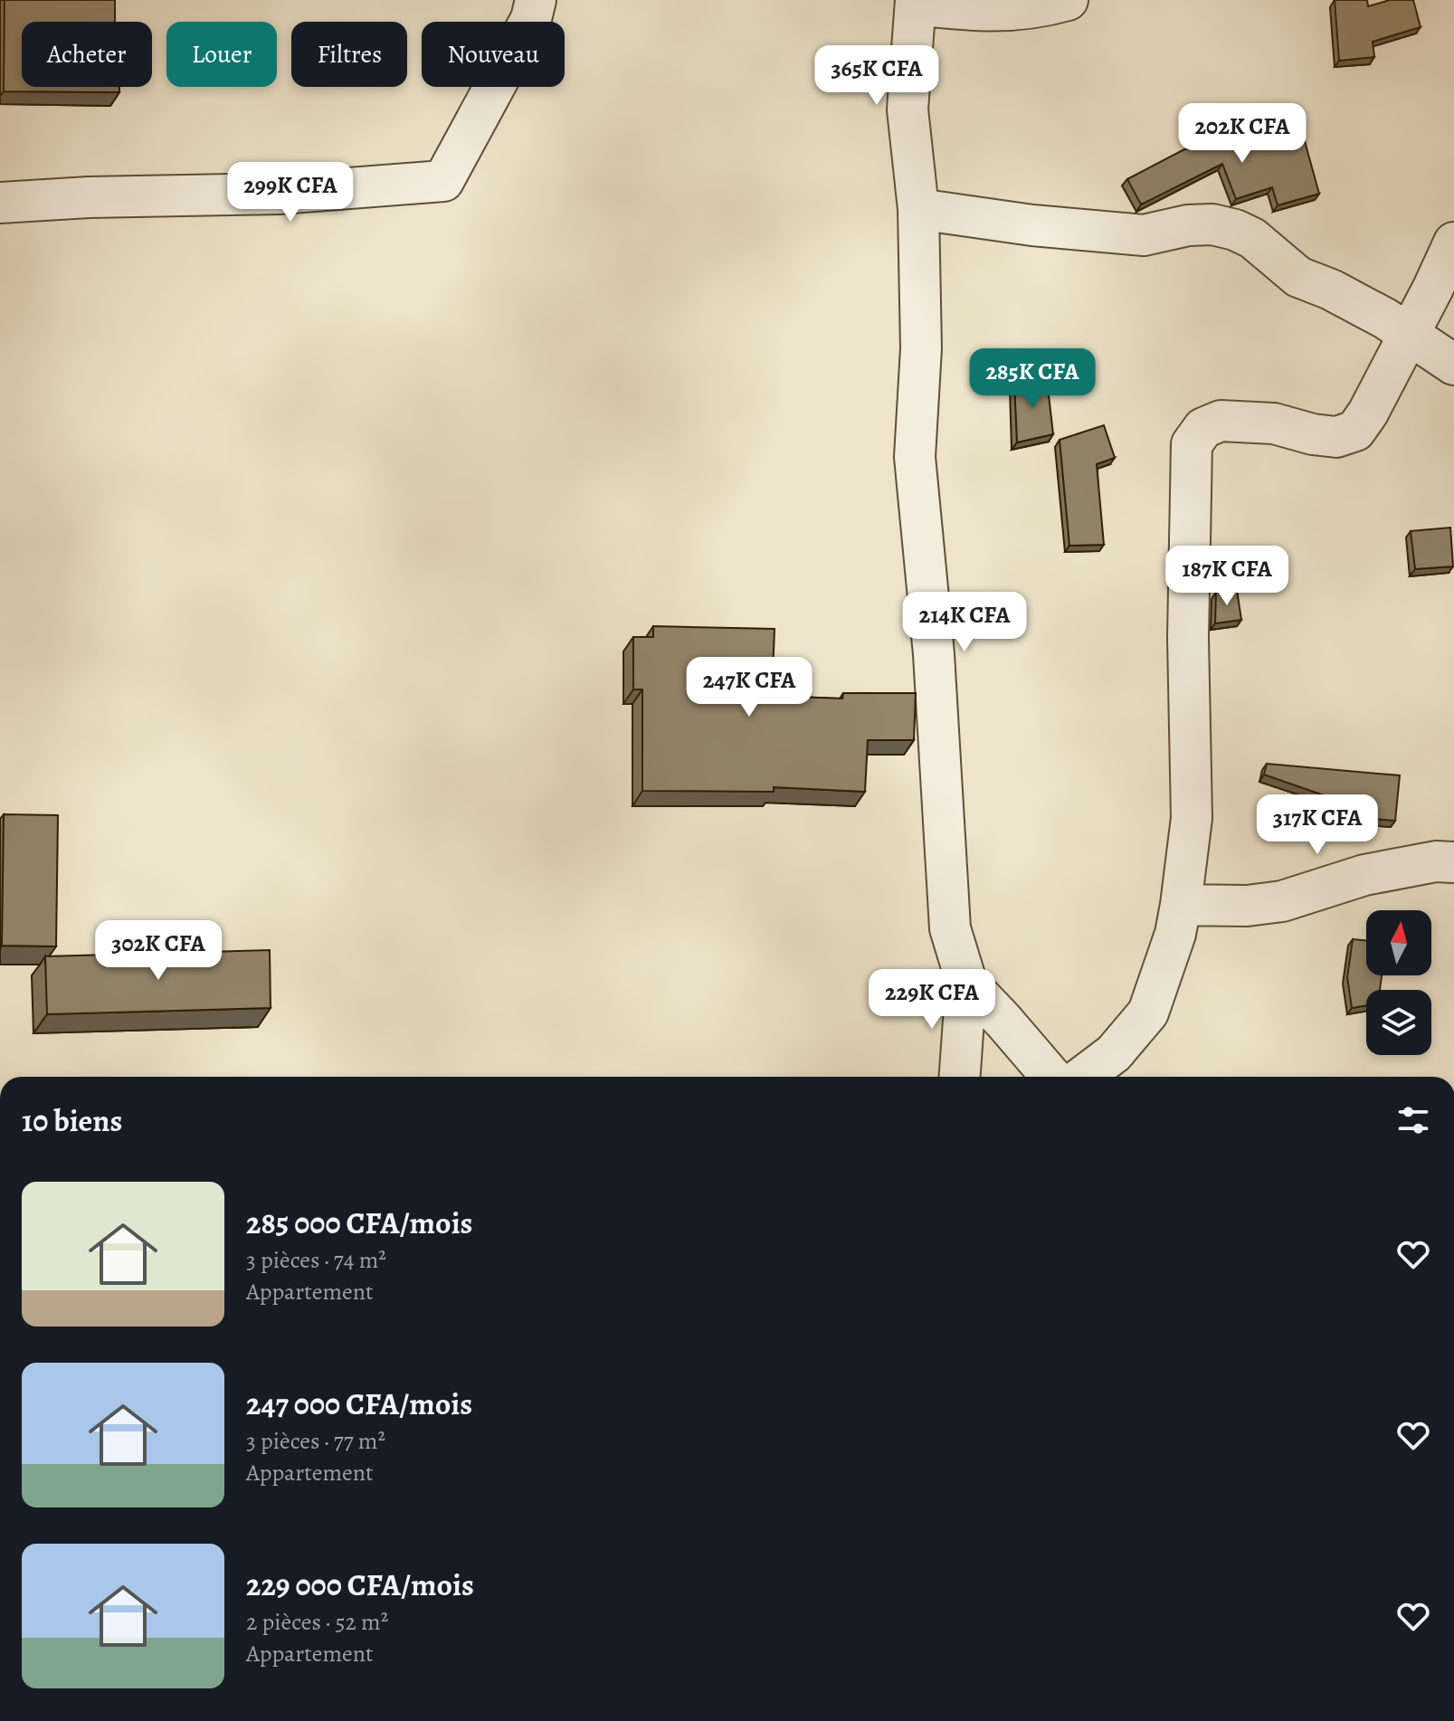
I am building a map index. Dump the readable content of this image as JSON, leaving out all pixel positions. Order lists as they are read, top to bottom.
{
  "north": "top",
  "page": {
    "chip": [
      "Acheter",
      "Louer",
      "Filtres",
      "Nouveau"
    ],
    "price": [
      "365K CFA",
      "202K CFA",
      "299K CFA",
      "285K CFA",
      "187K CFA",
      "214K CFA",
      "247K CFA",
      "317K CFA",
      "302K CFA",
      "229K CFA"
    ],
    "heading": "10 biens",
    "list": [
      {
        "name": "285 000 CFA/mois",
        "note": "3 pièces · 74 m² · Appartement"
      },
      {
        "name": "247 000 CFA/mois",
        "note": "3 pièces · 77 m² · Appartement"
      },
      {
        "name": "229 000 CFA/mois",
        "note": "2 pièces · 52 m² · Appartement"
      }
    ]
  }
}
